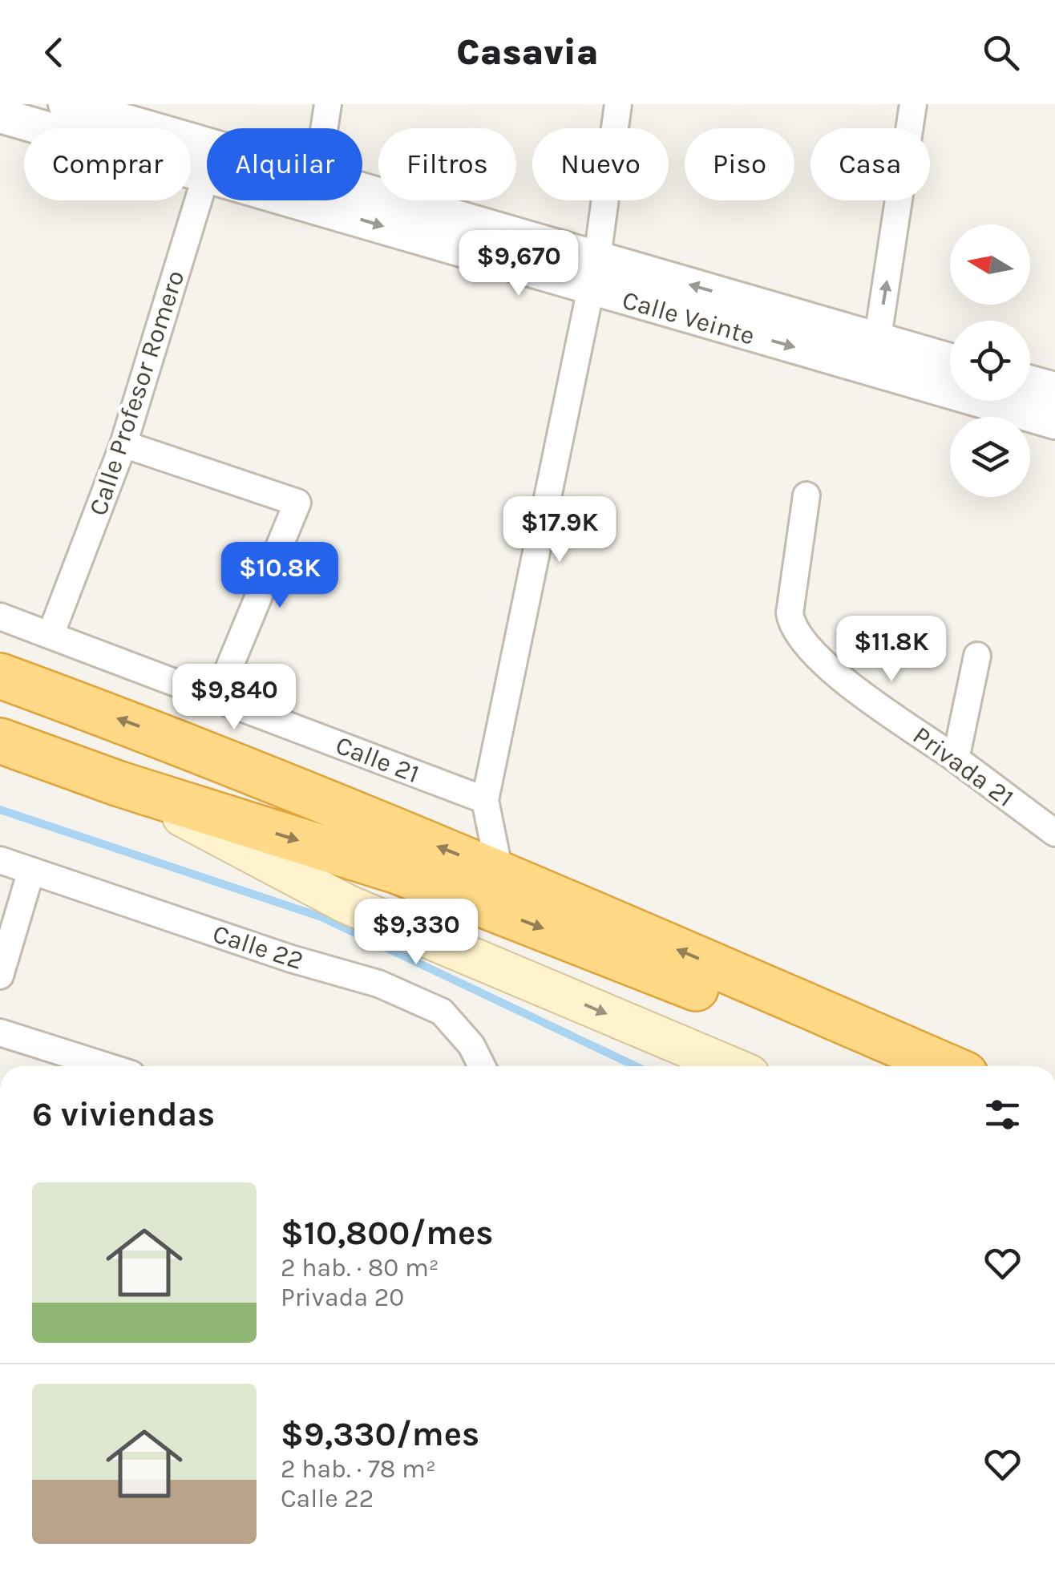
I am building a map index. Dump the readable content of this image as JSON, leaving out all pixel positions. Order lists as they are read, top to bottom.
{
  "streets": {
    "street": [
      "Calle Veinte",
      "Calle Profesor Romero",
      "Calle 21",
      "Privada 21",
      "Calle 22"
    ]
  },
  "crossings": [
    ["Calle Profesor Romero", "Calle 21"]
  ],
  "north": "left",
  "page": {
    "header": "Casavia",
    "chip": [
      "Comprar",
      "Alquilar",
      "Filtros",
      "Nuevo",
      "Piso",
      "Casa"
    ],
    "price": [
      "$9,670",
      "$17.9K",
      "$10.8K",
      "$11.8K",
      "$9,840",
      "$9,330"
    ],
    "heading": "6 viviendas",
    "list": [
      {
        "name": "$10,800/mes",
        "note": "2 hab. · 80 m² · Privada 20"
      },
      {
        "name": "$9,330/mes",
        "note": "2 hab. · 78 m² · Calle 22"
      }
    ]
  }
}
